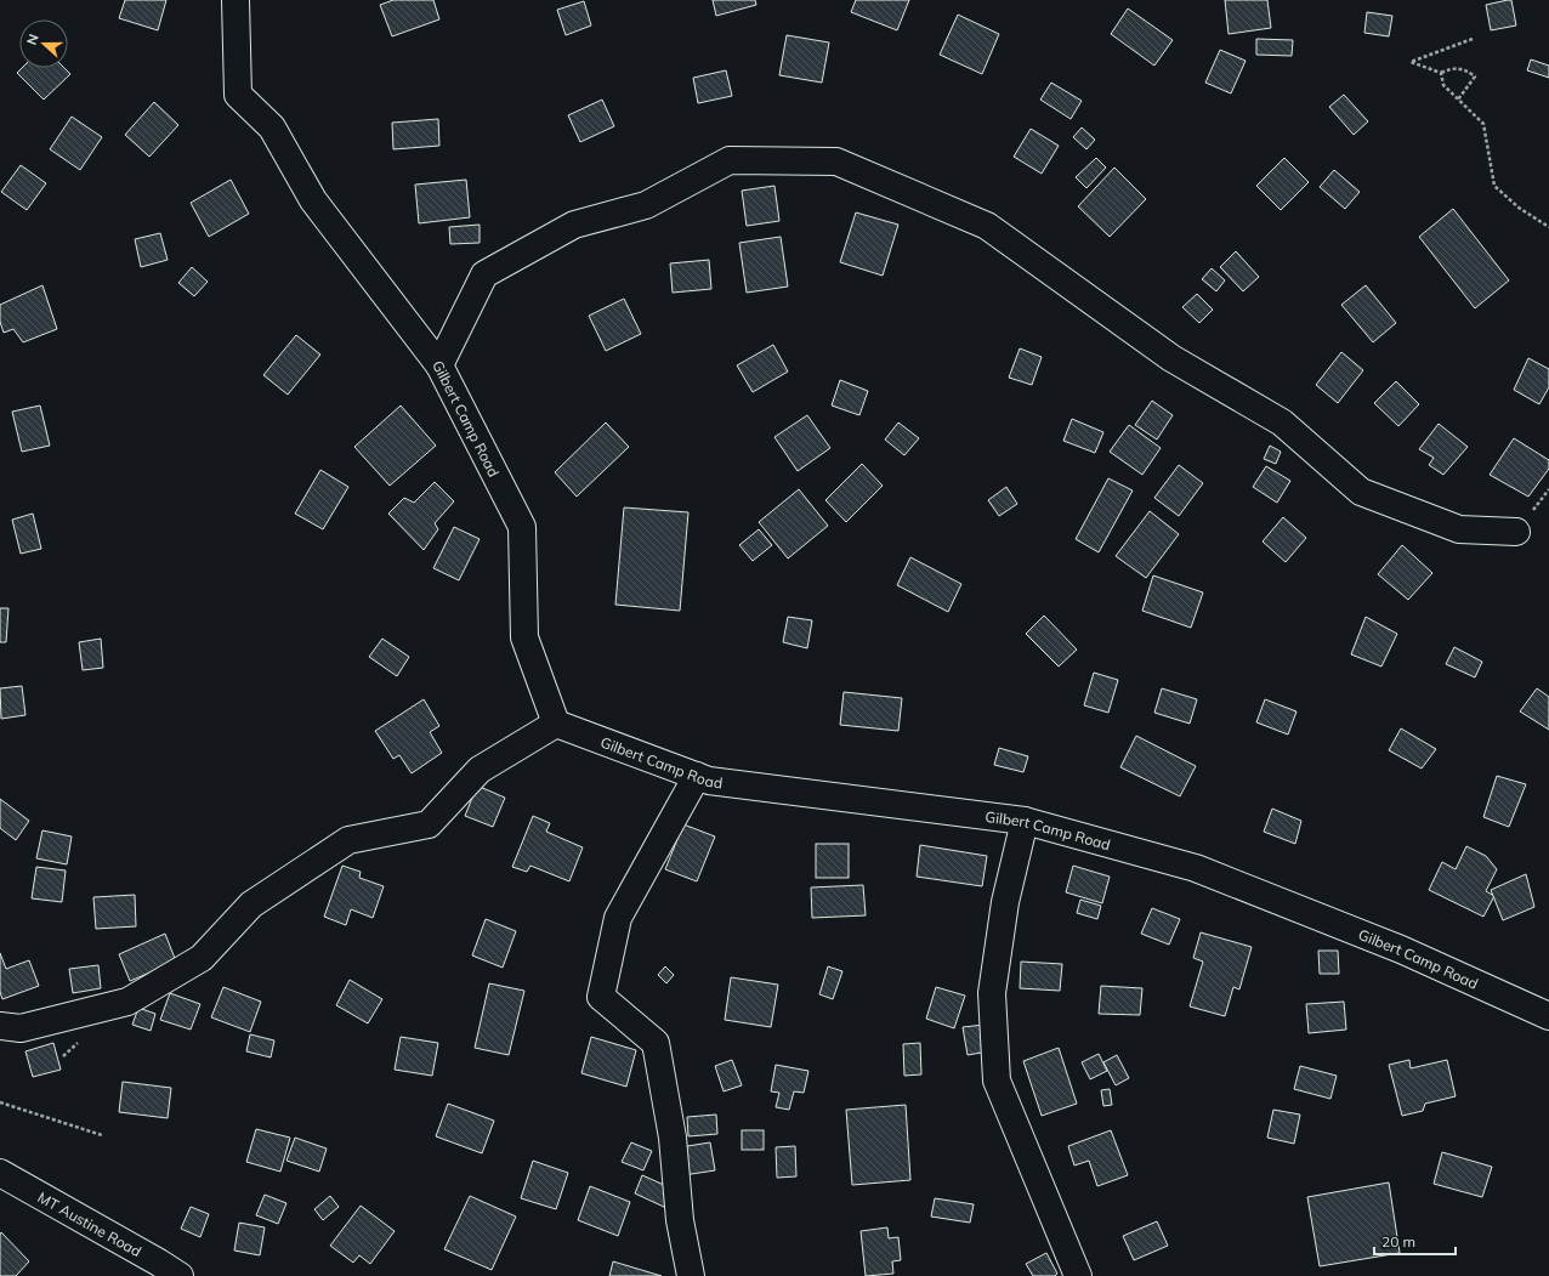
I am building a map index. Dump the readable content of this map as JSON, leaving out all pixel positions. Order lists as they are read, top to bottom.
{
  "streets": {
    "street": ["Gilbert Camp Road", "MT Austine Road"]
  },
  "scale_bar": "20 m",
  "north": "left"
}
